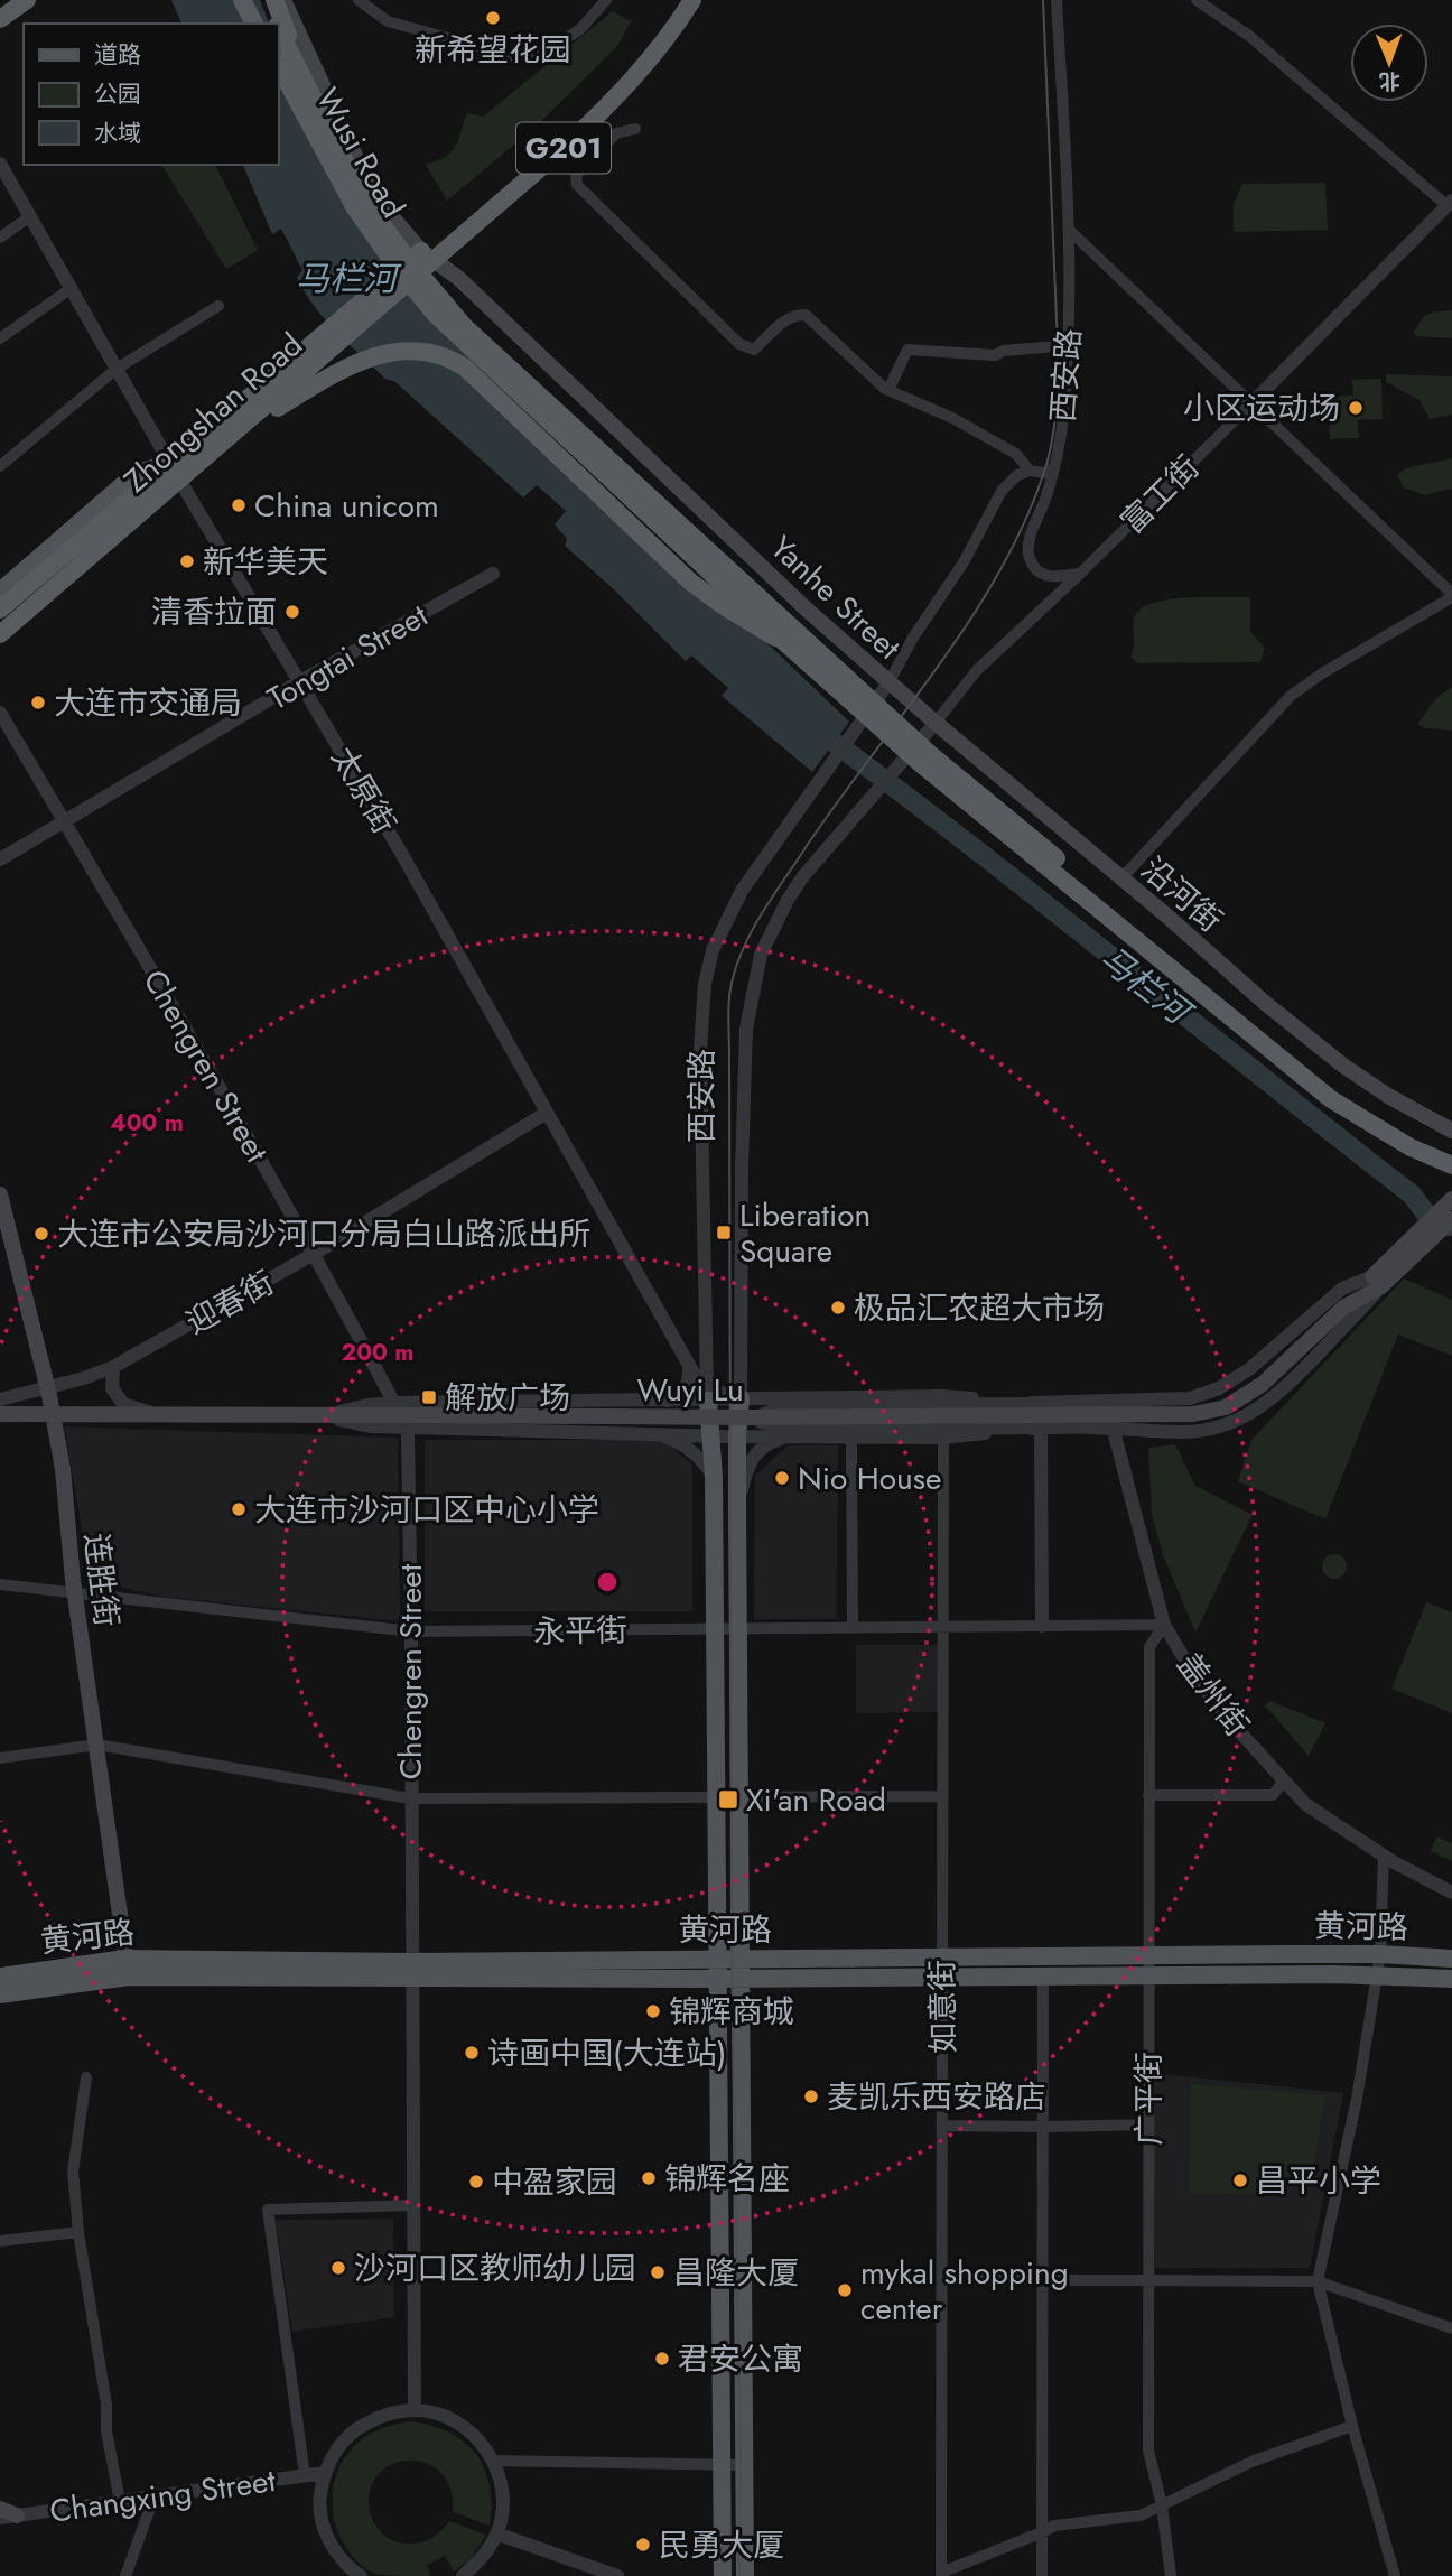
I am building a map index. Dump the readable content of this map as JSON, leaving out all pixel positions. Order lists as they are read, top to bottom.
{
  "streets": {
    "highway": ["G201", "Zhongshan Road"],
    "main road": [
      "Yanhe Street",
      "沿河街",
      "Wuyi Lu",
      "连胜街",
      "黄河路"
    ],
    "street": [
      "西安路",
      "富工街",
      "Tongtai Street",
      "太原街",
      "Chengren Street",
      "迎春街",
      "永平街",
      "盖州街",
      "如意街",
      "广平街",
      "Changxing Street"
    ]
  },
  "crossings": [
    ["西安路", "富工街"],
    ["西安路", "Yanhe Street"],
    ["西安路", "太原街"],
    ["西安路", "沿河街"],
    ["Zhongshan Road", "Yanhe Street"],
    ["Zhongshan Road", "太原街"],
    ["富工街", "沿河街"],
    ["Yanhe Street", "沿河街"],
    ["Tongtai Street", "太原街"],
    ["Tongtai Street", "Chengren Street"],
    ["太原街", "迎春街"],
    ["Chengren Street", "迎春街"],
    ["Chengren Street", "Wuyi Lu"],
    ["Chengren Street", "永平街"],
    ["Chengren Street", "黄河路"],
    ["迎春街", "连胜街"],
    ["Wuyi Lu", "连胜街"],
    ["连胜街", "永平街"],
    ["连胜街", "黄河路"],
    ["永平街", "盖州街"],
    ["永平街", "如意街"],
    ["永平街", "广平街"],
    ["盖州街", "广平街"],
    ["黄河路", "如意街"],
    ["黄河路", "广平街"]
  ],
  "water": ["马栏河"],
  "places": {
    "other": [
      "新希望花园",
      "小区运动场",
      "China unicom",
      "新华美天",
      "清香拉面",
      "大连市交通局",
      "大连市公安局沙河口分局白山路派出所",
      "极品汇农超大市场",
      "Nio House",
      "大连市沙河口区中心小学",
      "锦辉商城",
      "诗画中国(大连站)",
      "麦凯乐西安路店",
      "锦辉名座",
      "昌平小学",
      "中盈家园",
      "沙河口区教师幼儿园",
      "昌隆大厦",
      "mykal shopping center",
      "君安公寓",
      "民勇大厦"
    ],
    "transit": ["Liberation Square", "解放广场", "Xi'an Road"]
  },
  "legend": ["道路", "公园", "水域"],
  "north": "bottom",
  "rings": ["400 m", "200 m"]
}
